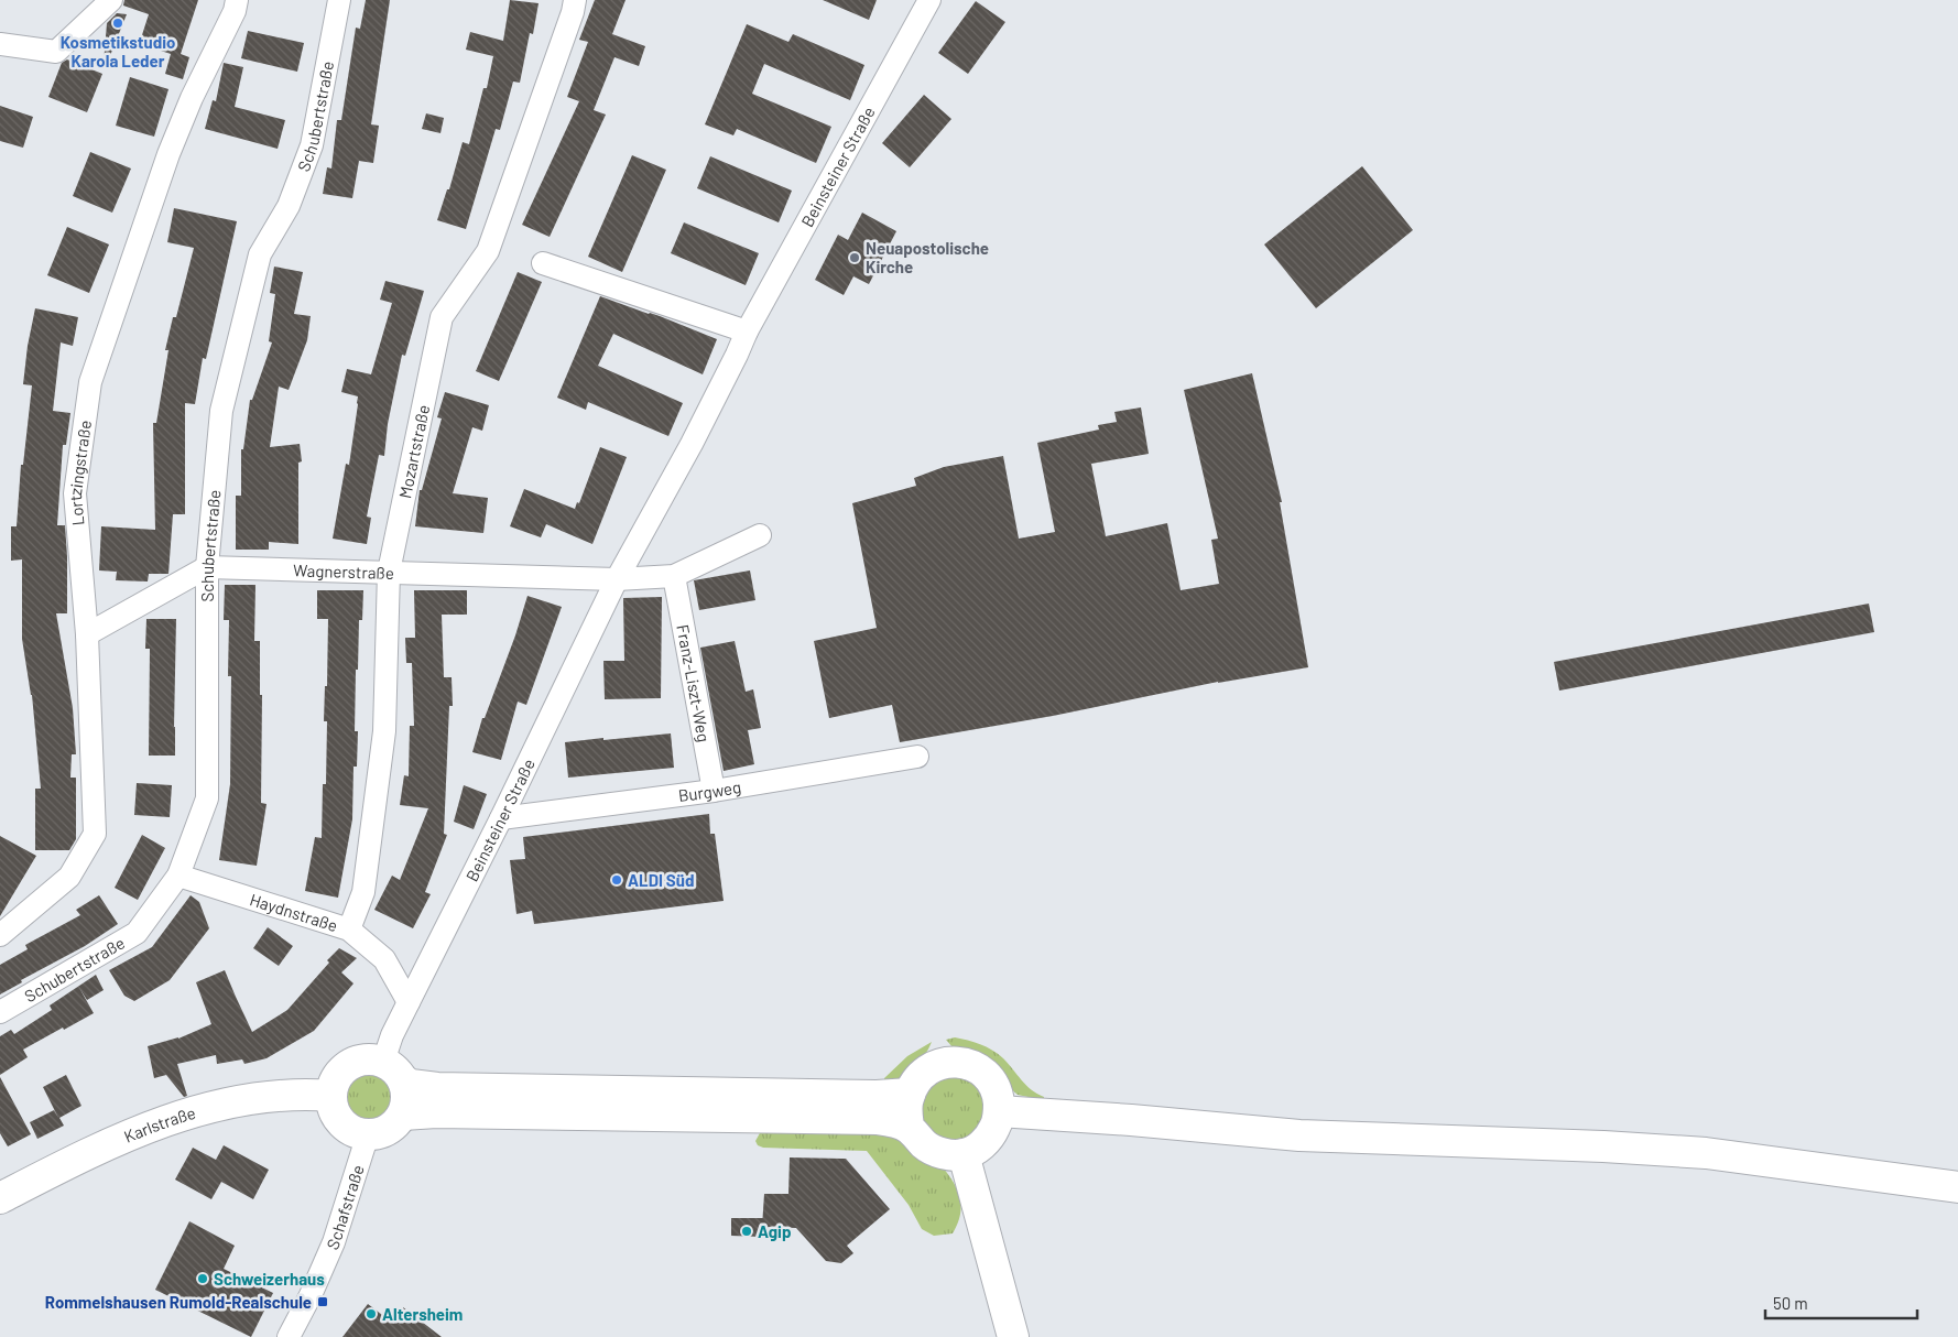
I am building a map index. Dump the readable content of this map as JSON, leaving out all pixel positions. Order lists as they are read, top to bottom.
{
  "streets": {
    "main road": ["Karlstraße"],
    "street": [
      "Schubertstraße",
      "Beinsteiner Straße",
      "Mozartstraße",
      "Lortzingstraße",
      "Wagnerstraße",
      "Franz-Liszt-Weg",
      "Burgweg",
      "Haydnstraße",
      "Schafstraße"
    ]
  },
  "crossings": [
    ["Schubertstraße", "Wagnerstraße"],
    ["Schubertstraße", "Haydnstraße"],
    ["Beinsteiner Straße", "Wagnerstraße"],
    ["Beinsteiner Straße", "Burgweg"],
    ["Beinsteiner Straße", "Haydnstraße"],
    ["Beinsteiner Straße", "Karlstraße"],
    ["Beinsteiner Straße", "Schafstraße"],
    ["Mozartstraße", "Wagnerstraße"],
    ["Mozartstraße", "Haydnstraße"],
    ["Franz-Liszt-Weg", "Burgweg"],
    ["Karlstraße", "Schafstraße"]
  ],
  "places": {
    "other": [
      "Kosmetikstudio Karola Leder",
      "Neuapostolische Kirche",
      "ALDI Süd",
      "Agip",
      "Schweizerhaus",
      "Altersheim"
    ],
    "transit": ["Rommelshausen Rumold-Realschule"]
  },
  "scale_bar": "50 m"
}
